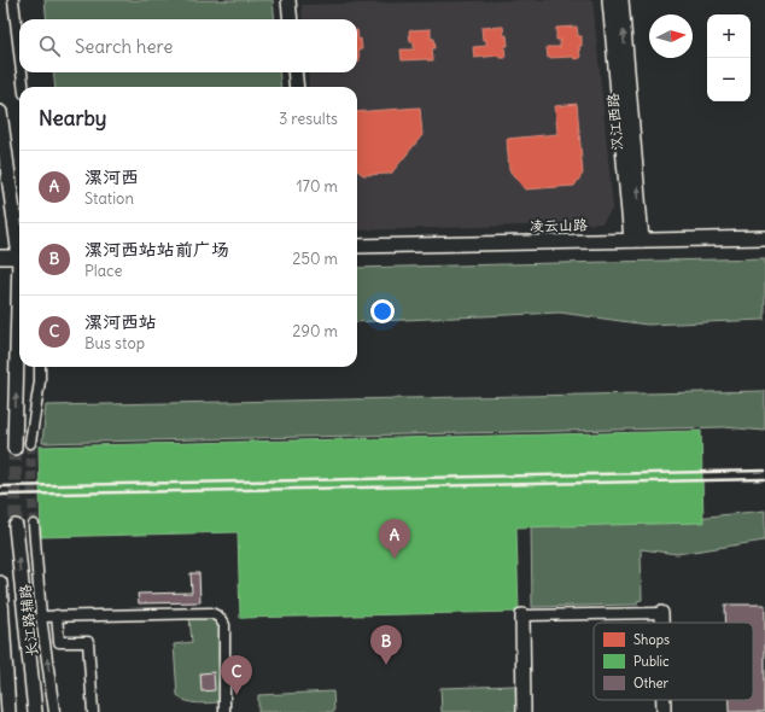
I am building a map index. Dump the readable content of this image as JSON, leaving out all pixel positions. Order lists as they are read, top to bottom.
{
  "streets": {
    "street": ["汉江西路", "凌云山路", "长江路辅路"]
  },
  "crossings": [
    ["汉江西路", "凌云山路"]
  ],
  "legend": ["Shops", "Public", "Other"],
  "north": "right",
  "page": {
    "map_buttons": ["+", "−"],
    "search": "Search here",
    "heading": ["Nearby", "3 results"],
    "list": [
      {
        "mark": "A",
        "name": "漯河西",
        "note": "Station",
        "value": "170 m"
      },
      {
        "mark": "B",
        "name": "漯河西站站前广场",
        "note": "Place",
        "value": "250 m"
      },
      {
        "mark": "C",
        "name": "漯河西站",
        "note": "Bus stop",
        "value": "290 m"
      }
    ],
    "pins": ["A", "B", "C"]
  }
}
